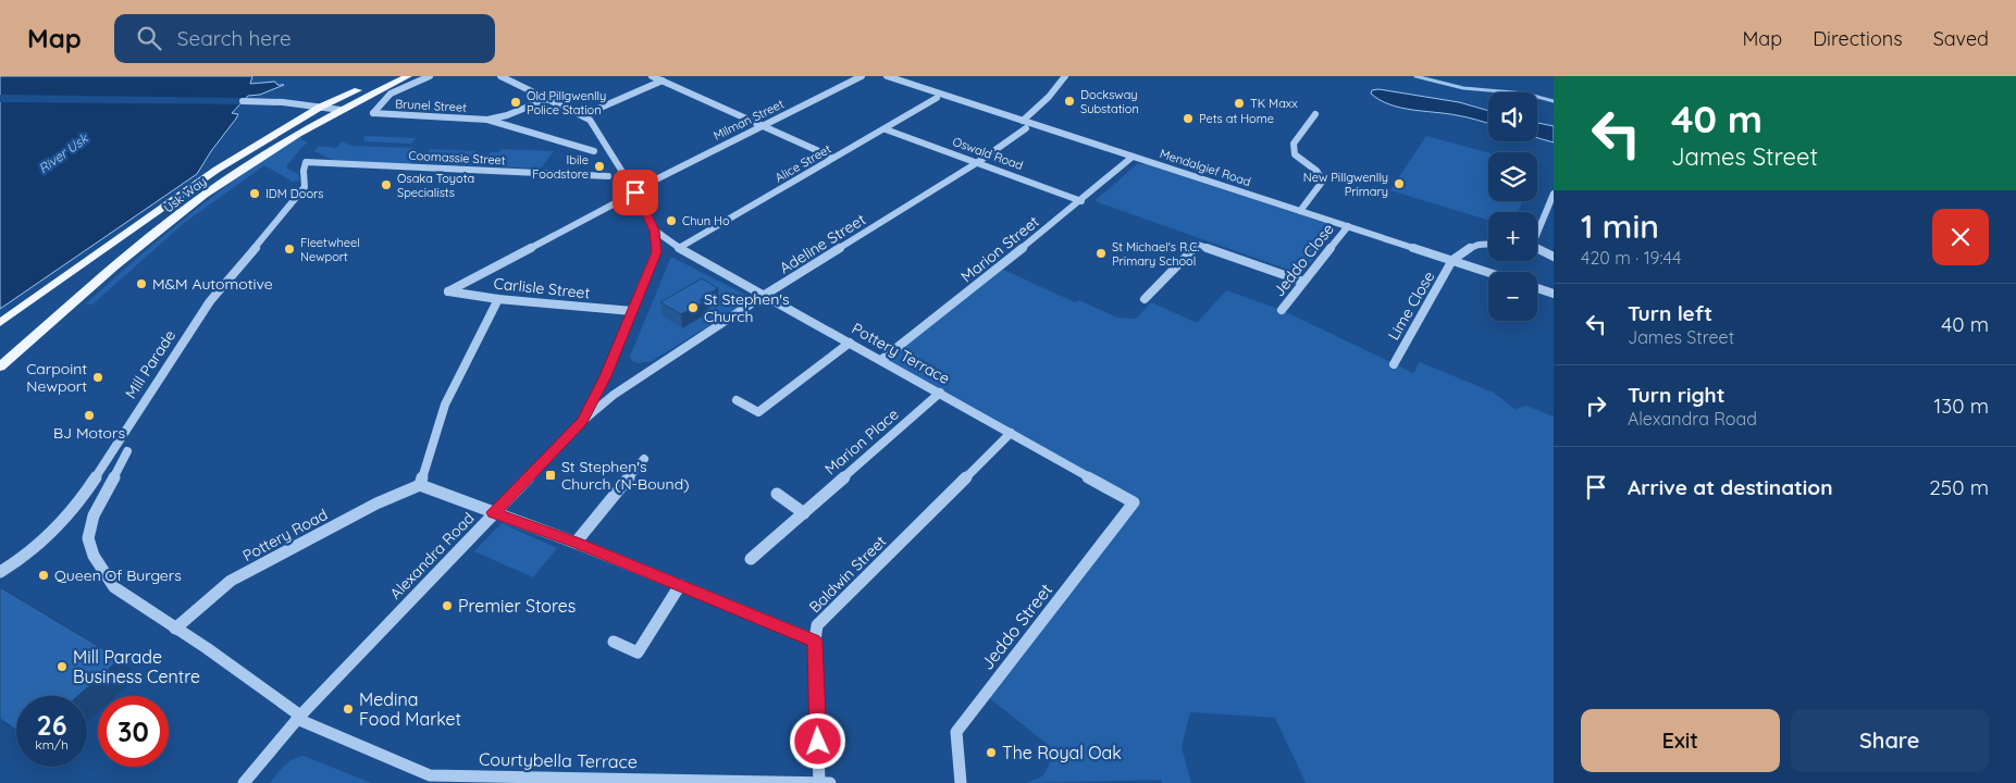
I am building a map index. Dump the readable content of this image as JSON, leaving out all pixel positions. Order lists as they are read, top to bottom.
{
  "streets": {
    "main road": ["Usk Way"],
    "street": [
      "Brunel Street",
      "Milman Street",
      "Oswald Road",
      "Coomassie Street",
      "Alice Street",
      "Mendalgief Road",
      "Adeline Street",
      "Marion Street",
      "Jeddo Close",
      "Carlisle Street",
      "Lime Close",
      "Pottery Terrace",
      "Mill Parade",
      "Marion Place",
      "Pottery Road",
      "Alexandra Road",
      "Baldwin Street",
      "Jeddo Street",
      "Courtybella Terrace"
    ]
  },
  "crossings": [
    ["Brunel Street", "Alexandra Road"],
    ["Oswald Road", "Alice Street"],
    ["Oswald Road", "Adeline Street"],
    ["Oswald Road", "Marion Street"],
    ["Coomassie Street", "Mill Parade"],
    ["Alice Street", "Pottery Terrace"],
    ["Mendalgief Road", "Adeline Street"],
    ["Mendalgief Road", "Marion Street"],
    ["Mendalgief Road", "Jeddo Close"],
    ["Mendalgief Road", "Lime Close"],
    ["Adeline Street", "Pottery Terrace"],
    ["Adeline Street", "Alexandra Road"],
    ["Marion Street", "Pottery Terrace"],
    ["Carlisle Street", "Alexandra Road"],
    ["Pottery Terrace", "Marion Place"],
    ["Pottery Terrace", "Alexandra Road"],
    ["Pottery Terrace", "Baldwin Street"],
    ["Pottery Terrace", "Jeddo Street"],
    ["Alexandra Road", "Courtybella Terrace"]
  ],
  "water": ["River Usk"],
  "places": {
    "other": [
      "Docksway Substation",
      "Old Pillgwenlly Police Station",
      "TK Maxx",
      "Pets at Home",
      "Ibile Foodstore",
      "New Pillgwenlly Primary",
      "Osaka Toyota Specialists",
      "IDM Doors",
      "Chun Ho",
      "Fleetwheel Newport",
      "St Michael's R.C. Primary School",
      "M&M Automotive",
      "St Stephen's Church",
      "Carpoint Newport",
      "BJ Motors",
      "Queen Of Burgers",
      "Premier Stores",
      "Mill Parade Business Centre",
      "Medina Food Market",
      "The Royal Oak"
    ],
    "transit": ["St Stephen's Church (N-Bound)"]
  },
  "page": {
    "header": "Map",
    "search": "Search here",
    "nav": ["Map", "Directions", "Saved"],
    "turn": ["40 m", "James Street"],
    "map_buttons": ["+", "−"],
    "heading": ["1 min", "420 m · 19:44"],
    "list": [
      {
        "name": "Turn left",
        "note": "James Street",
        "value": "40 m"
      },
      {
        "name": "Turn right",
        "note": "Alexandra Road",
        "value": "130 m"
      },
      {
        "name": "Arrive at destination",
        "value": "250 m"
      }
    ],
    "speed": "26 km/h",
    "limit": "30",
    "buttons": ["Exit", "Share"]
  }
}
